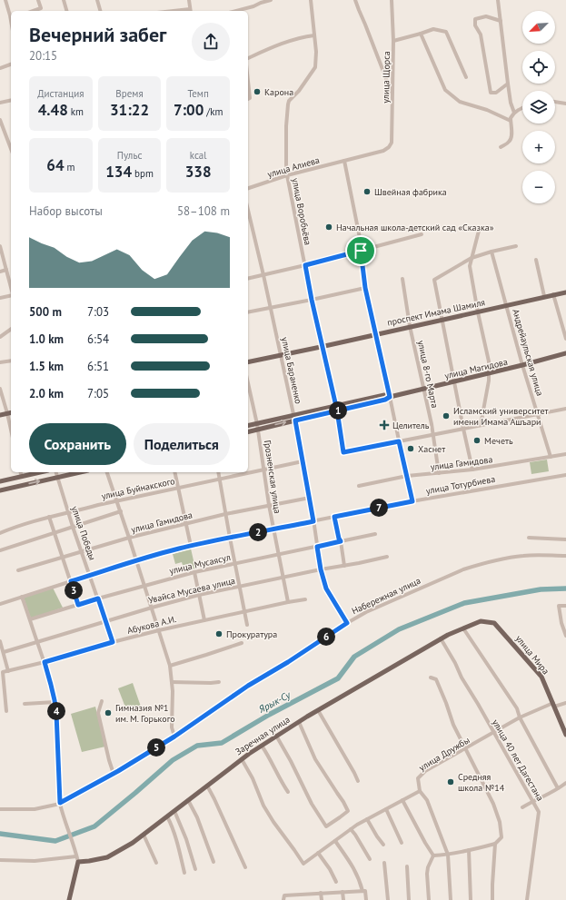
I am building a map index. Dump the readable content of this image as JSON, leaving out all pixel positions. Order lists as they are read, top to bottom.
{
  "streets": {
    "main road": [
      "проспект Имама Шамиля",
      "улица Магидова",
      "улица Мира",
      "Заречная улица"
    ],
    "street": [
      "улица Щорса",
      "улица Алиева",
      "улица Воробьёва",
      "Андрейаульская улица",
      "улица Бараненко",
      "улица 8-го Марта",
      "улица Гамидова",
      "Грозненская улица",
      "улица Тотурбиева",
      "улица Буйнакского",
      "улица Победы",
      "улица Мусаясул",
      "Увайса Мусаева улица",
      "Набережная улица",
      "Абукова А.И.",
      "улица Дружбы",
      "улица 40 лет Дагестана"
    ]
  },
  "crossings": [
    ["улица Щорса", "улица Алиева"],
    ["улица Алиева", "улица Воробьёва"],
    ["улица Воробьёва", "проспект Имама Шамиля"],
    ["улица Воробьёва", "улица Магидова"],
    ["проспект Имама Шамиля", "Андрейаульская улица"],
    ["проспект Имама Шамиля", "улица Бараненко"],
    ["проспект Имама Шамиля", "улица 8-го Марта"],
    ["Андрейаульская улица", "улица Магидова"],
    ["Андрейаульская улица", "улица Гамидова"],
    ["улица Магидова", "улица Бараненко"],
    ["улица Магидова", "улица 8-го Марта"],
    ["улица Магидова", "Грозненская улица"],
    ["улица Бараненко", "улица Гамидова"],
    ["улица Бараненко", "улица Тотурбиева"],
    ["улица Бараненко", "улица Буйнакского"],
    ["улица Бараненко", "улица Мусаясул"],
    ["улица Бараненко", "Увайса Мусаева улица"],
    ["улица Бараненко", "Набережная улица"],
    ["улица 8-го Марта", "улица Гамидова"],
    ["улица Гамидова", "Грозненская улица"],
    ["улица Гамидова", "улица Победы"],
    ["Грозненская улица", "улица Тотурбиева"],
    ["Грозненская улица", "улица Буйнакского"],
    ["Грозненская улица", "улица Мусаясул"],
    ["Грозненская улица", "Увайса Мусаева улица"],
    ["Грозненская улица", "Абукова А.И."],
    ["улица Тотурбиева", "улица Победы"],
    ["улица Буйнакского", "улица Победы"],
    ["улица Победы", "улица Мусаясул"],
    ["улица Победы", "Увайса Мусаева улица"],
    ["улица Победы", "Абукова А.И."],
    ["улица Мира", "Заречная улица"],
    ["улица Мира", "улица Дружбы"],
    ["Заречная улица", "улица 40 лет Дагестана"],
    ["улица Дружбы", "улица 40 лет Дагестана"]
  ],
  "water": ["Ярык-Су"],
  "places": {
    "other": [
      "Карона",
      "Швейная фабрика",
      "Начальная школа-детский сад «Сказка»",
      "Исламский университет имени Имама Ашъари",
      "Мечеть",
      "Хаснет",
      "Прокуратура",
      "Гимназия №1 им. М. Горького",
      "Средняя школа №14"
    ],
    "health": ["Целитель"]
  },
  "north": "bottom left",
  "page": {
    "map_buttons": ["+", "−"],
    "heading": ["Вечерний забег", "20:15"],
    "stats": [
      ["Дистанция", "4.48 km"],
      ["Время", "31:22"],
      ["Темп", "7:00 /km"],
      ["64 m"],
      ["Пульс", "134 bpm"],
      ["kcal", "338"]
    ],
    "chart": ["Набор высоты", "58–108 m"],
    "list": [
      {
        "name": "500 m",
        "note": "7:03"
      },
      {
        "name": "1.0 km",
        "note": "6:54"
      },
      {
        "name": "1.5 km",
        "note": "6:51"
      },
      {
        "name": "2.0 km",
        "note": "7:05"
      }
    ],
    "pins": [
      "1",
      "7",
      "2",
      "3",
      "6",
      "4",
      "5"
    ],
    "buttons": ["Сохранить", "Поделиться"]
  }
}
